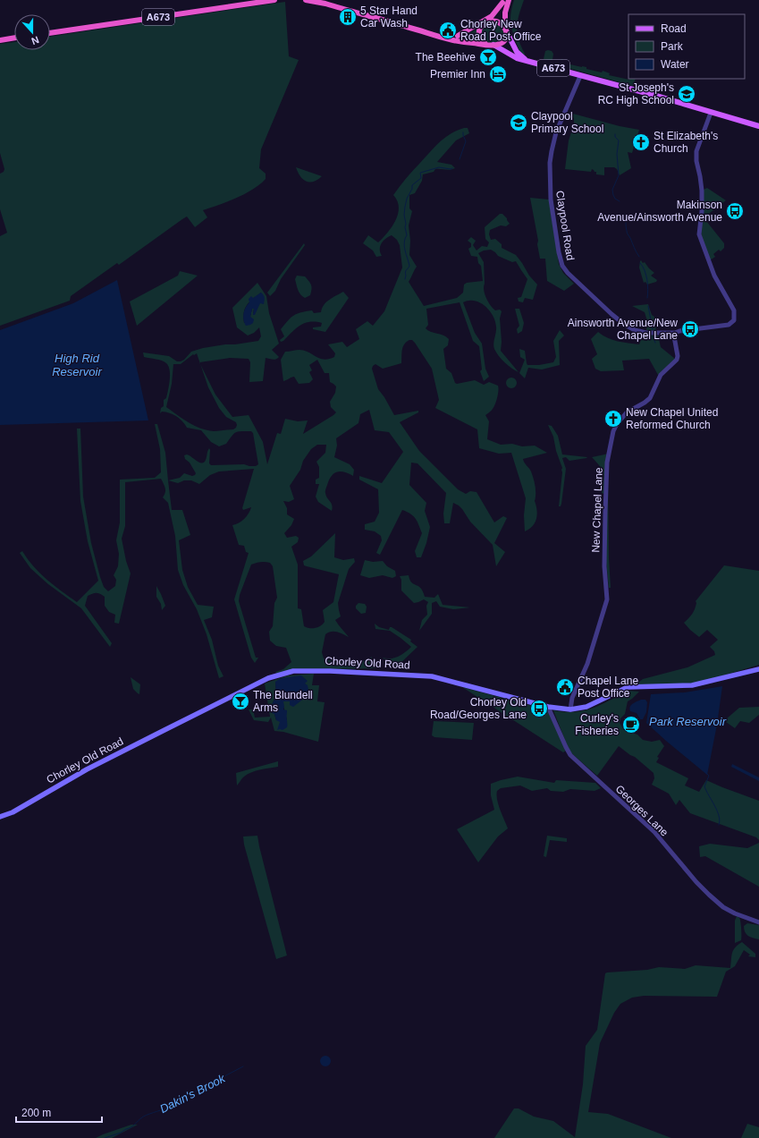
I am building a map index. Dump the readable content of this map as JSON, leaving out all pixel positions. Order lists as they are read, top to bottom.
{
  "streets": {
    "highway": ["A673"],
    "main road": ["Chorley Old Road"],
    "street": ["Claypool Road", "New Chapel Lane", "Georges Lane"]
  },
  "crossings": [
    ["A673", "Claypool Road"],
    ["Claypool Road", "New Chapel Lane"],
    ["New Chapel Lane", "Chorley Old Road"],
    ["Chorley Old Road", "Georges Lane"]
  ],
  "water": ["High Rid Reservoir", "Park Reservoir", "Dakin's Brook"],
  "places": {
    "building": ["5 Star Hand Car Wash"],
    "public building": ["Chorley New Road Post Office", "Chapel Lane Post Office"],
    "bar": ["The Beehive", "The Blundell Arms"],
    "hotel": ["Premier Inn"],
    "school or university": ["St Joseph's RC High School", "Claypool Primary School"],
    "church": ["St Elizabeth's Church", "New Chapel United Reformed Church"],
    "bus stop": ["Makinson Avenue/Ainsworth Avenue", "Ainsworth Avenue/New Chapel Lane", "Chorley Old Road/Georges Lane"],
    "cafe": ["Curley's Fisheries"]
  },
  "legend": ["Road", "Park", "Water"],
  "scale_bar": "200 m",
  "north": "bottom"
}
